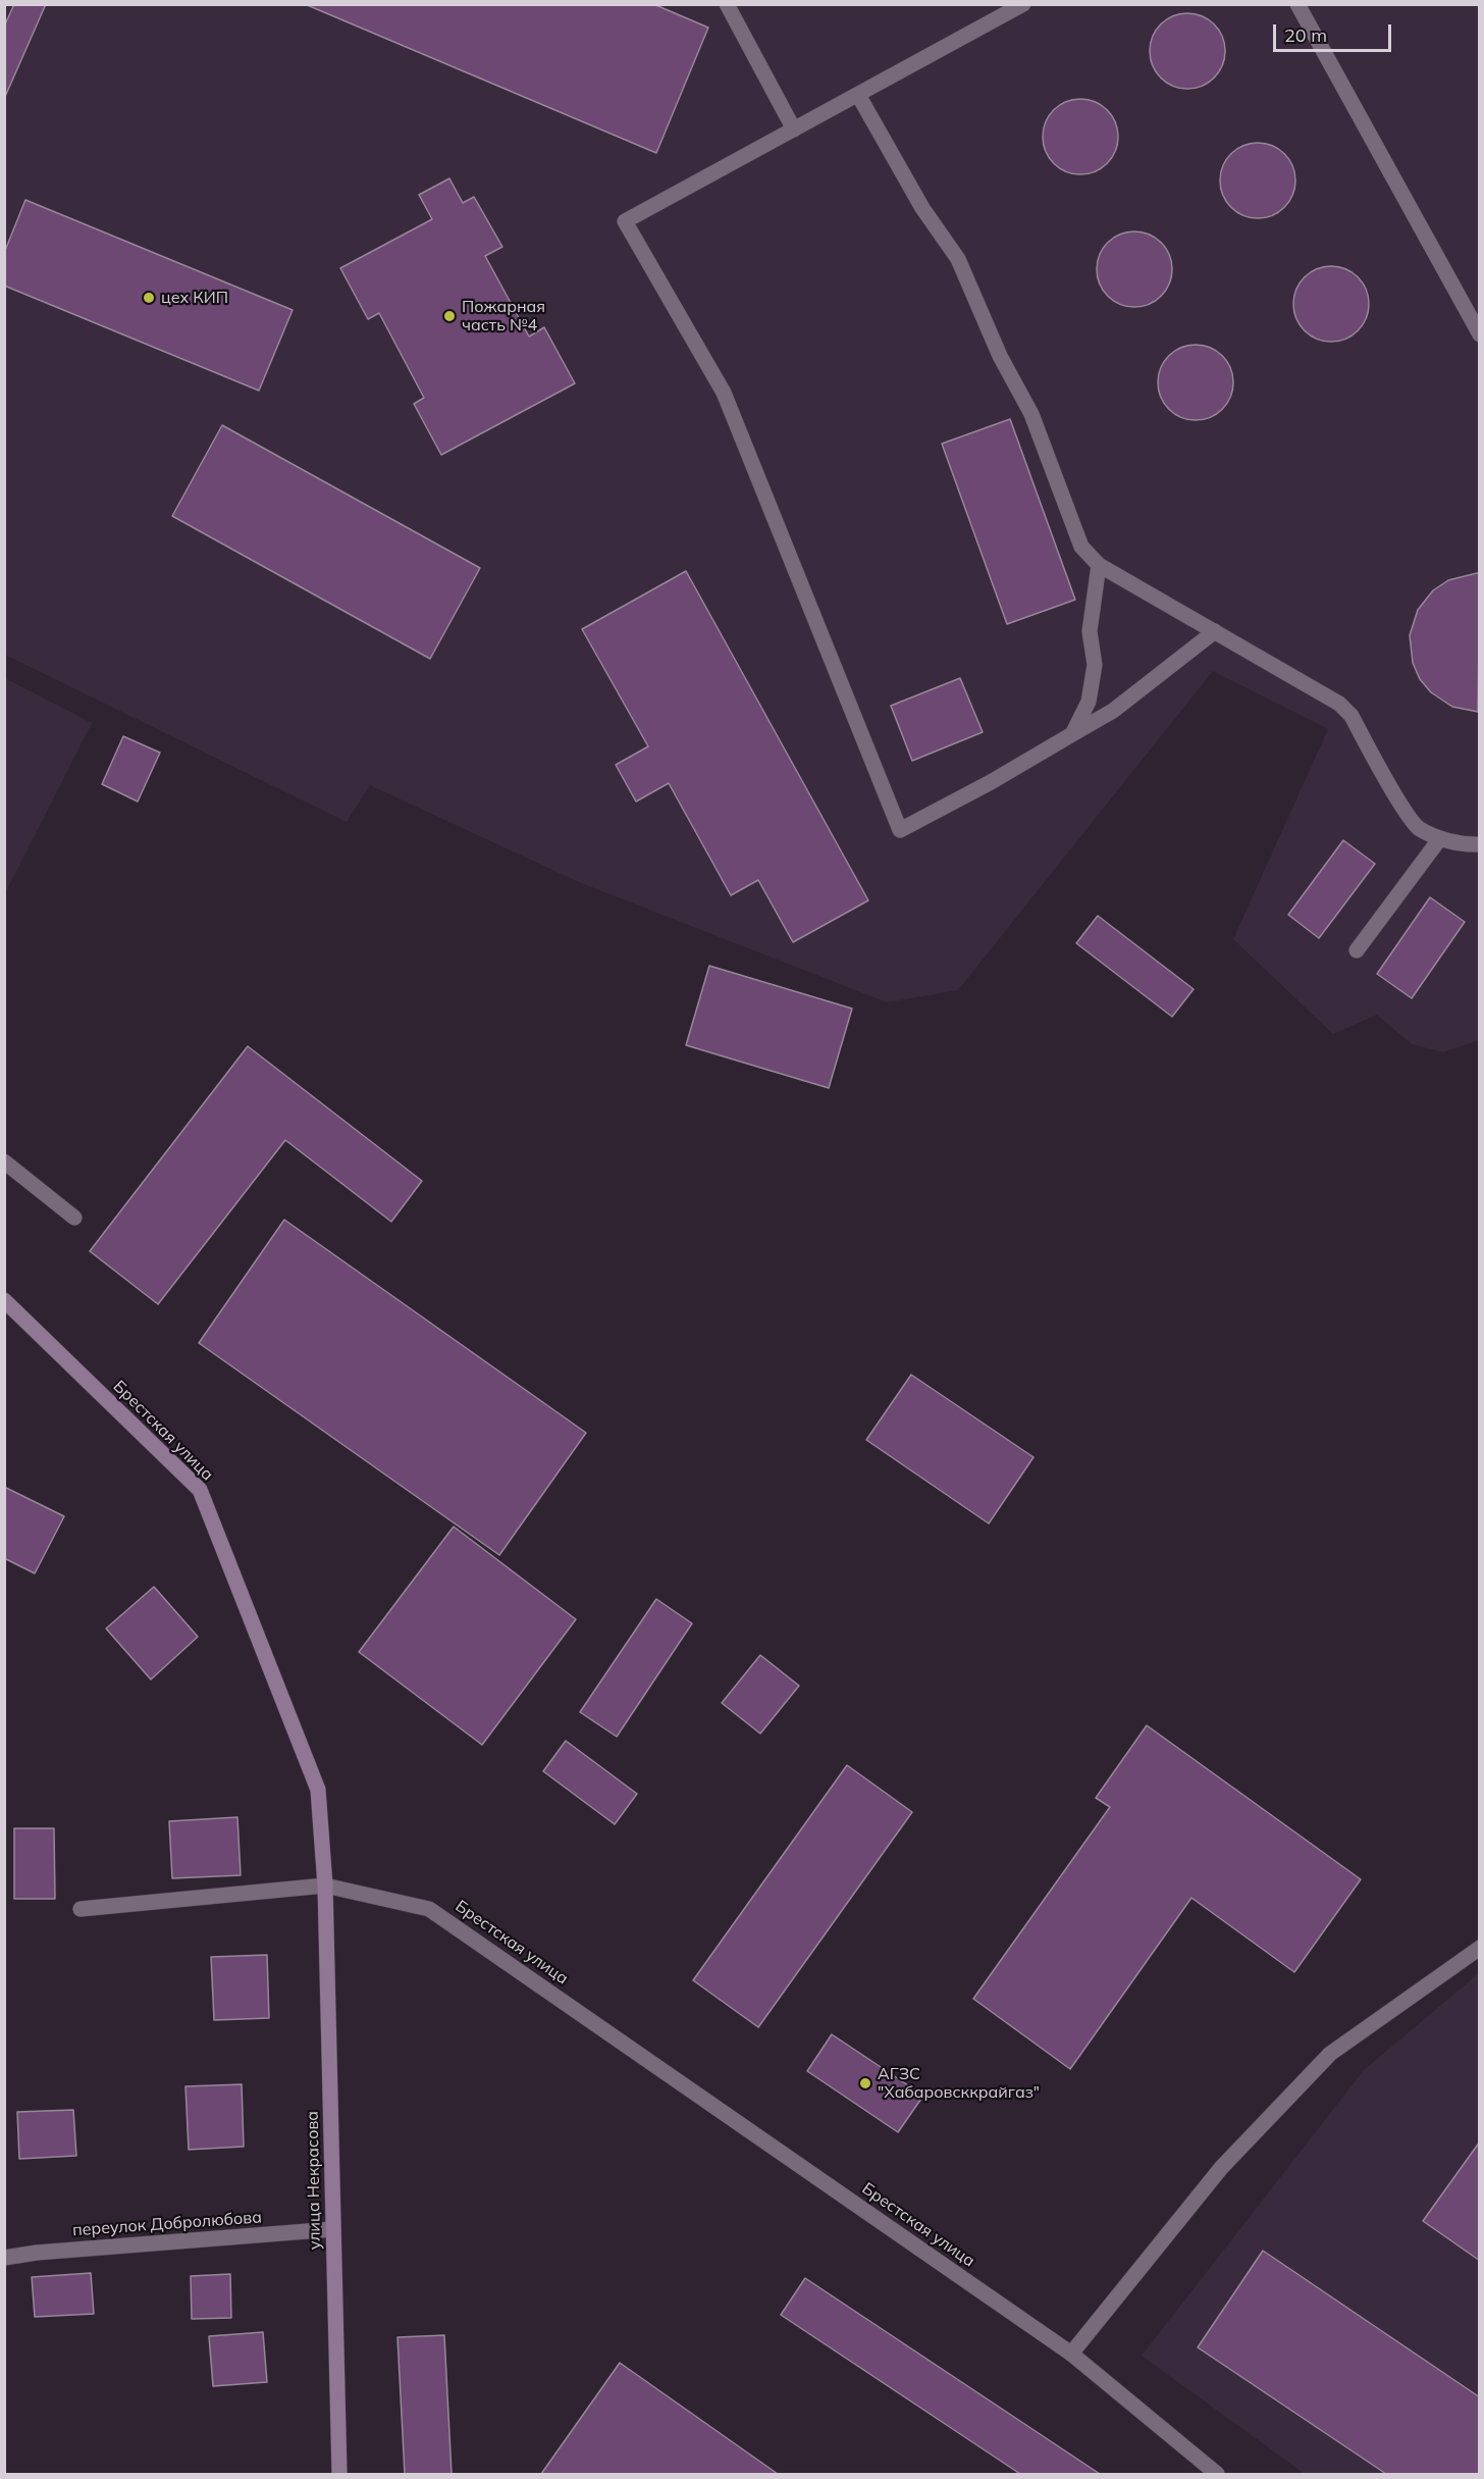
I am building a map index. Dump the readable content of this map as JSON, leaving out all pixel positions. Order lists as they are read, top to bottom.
{
  "streets": {
    "street": ["Брестская улица", "улица Некрасова", "переулок Добролюбова"]
  },
  "crossings": [
    ["Брестская улица", "улица Некрасова"],
    ["улица Некрасова", "переулок Добролюбова"]
  ],
  "places": ["цех КИП", "Пожарная часть №4", "АГЗС \"Хабаровсккрайгаз\""],
  "scale_bar": "20 m"
}
